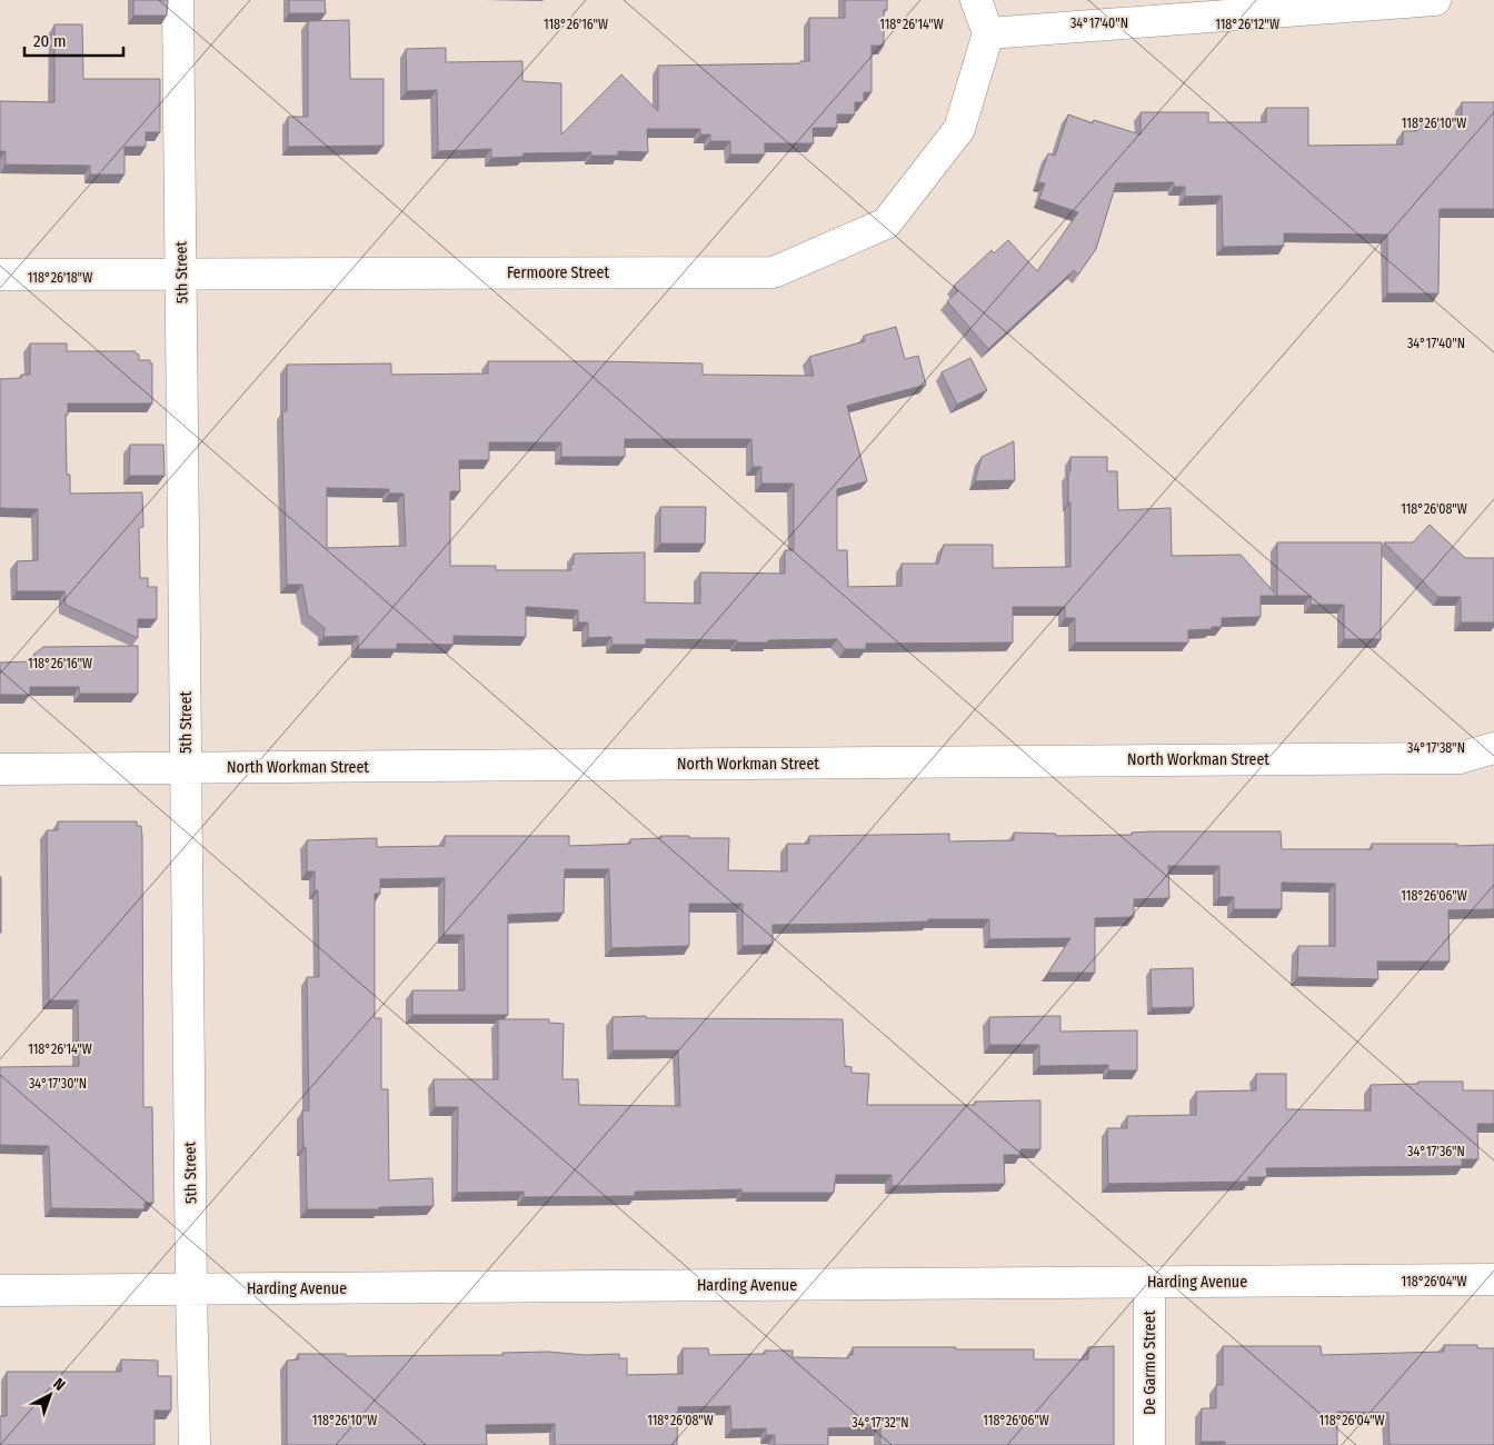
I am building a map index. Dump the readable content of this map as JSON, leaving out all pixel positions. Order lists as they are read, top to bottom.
{
  "streets": {
    "street": [
      "5th Street",
      "Fermoore Street",
      "North Workman Street",
      "Harding Avenue",
      "De Garmo Street"
    ]
  },
  "crossings": [
    ["5th Street", "Fermoore Street"],
    ["5th Street", "North Workman Street"],
    ["5th Street", "Harding Avenue"],
    ["Harding Avenue", "De Garmo Street"]
  ],
  "scale_bar": "20 m",
  "north": "top right",
  "coordinates": [
    "34°17'40\"N",
    "118°26'16\"W",
    "118°26'14\"W",
    "118°26'12\"W",
    "118°26'10\"W",
    "118°26'18\"W",
    "118°26'08\"W",
    "34°17'38\"N",
    "118°26'06\"W",
    "34°17'30\"N",
    "34°17'36\"N",
    "118°26'04\"W",
    "34°17'32\"N"
  ]
}
